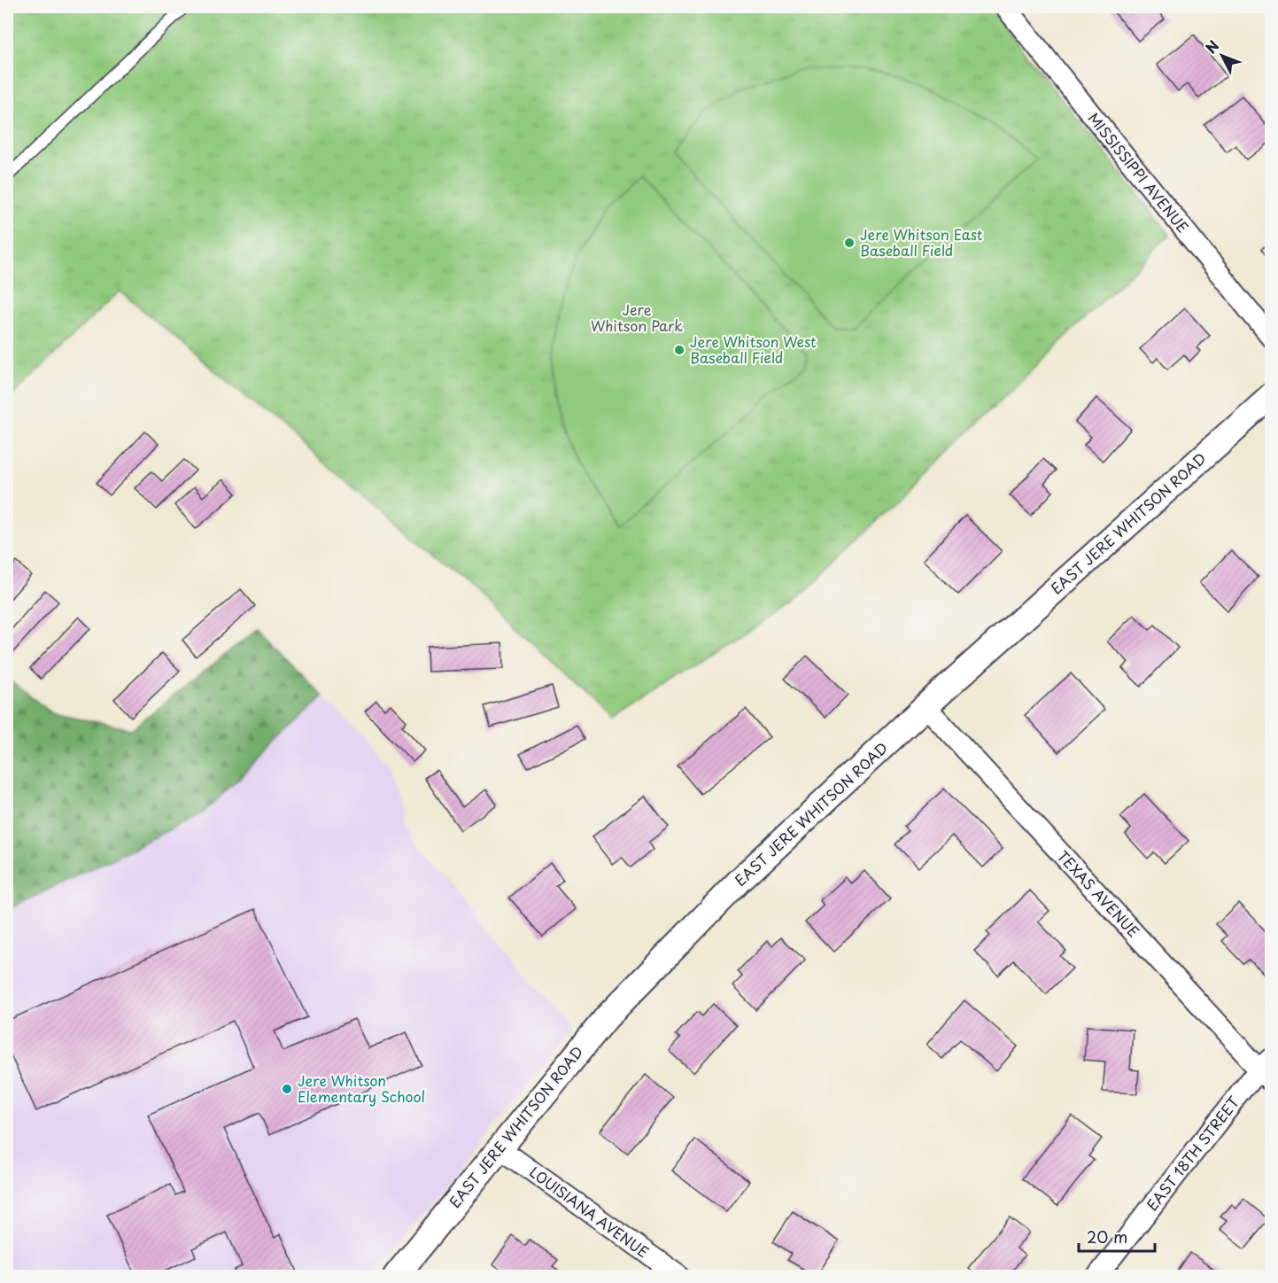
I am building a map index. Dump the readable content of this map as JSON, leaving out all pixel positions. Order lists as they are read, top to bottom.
{
  "streets": {
    "street": [
      "MISSISSIPPI AVENUE",
      "EAST JERE WHITSON ROAD",
      "TEXAS AVENUE",
      "EAST 18TH STREET",
      "LOUISIANA AVENUE"
    ]
  },
  "crossings": [
    ["EAST JERE WHITSON ROAD", "TEXAS AVENUE"],
    ["EAST JERE WHITSON ROAD", "LOUISIANA AVENUE"],
    ["TEXAS AVENUE", "EAST 18TH STREET"]
  ],
  "parks": ["Jere Whitson Park"],
  "places": ["Jere Whitson East Baseball Field", "Jere Whitson West Baseball Field", "Jere Whitson Elementary School"],
  "scale_bar": "20 m",
  "north": "top left"
}
